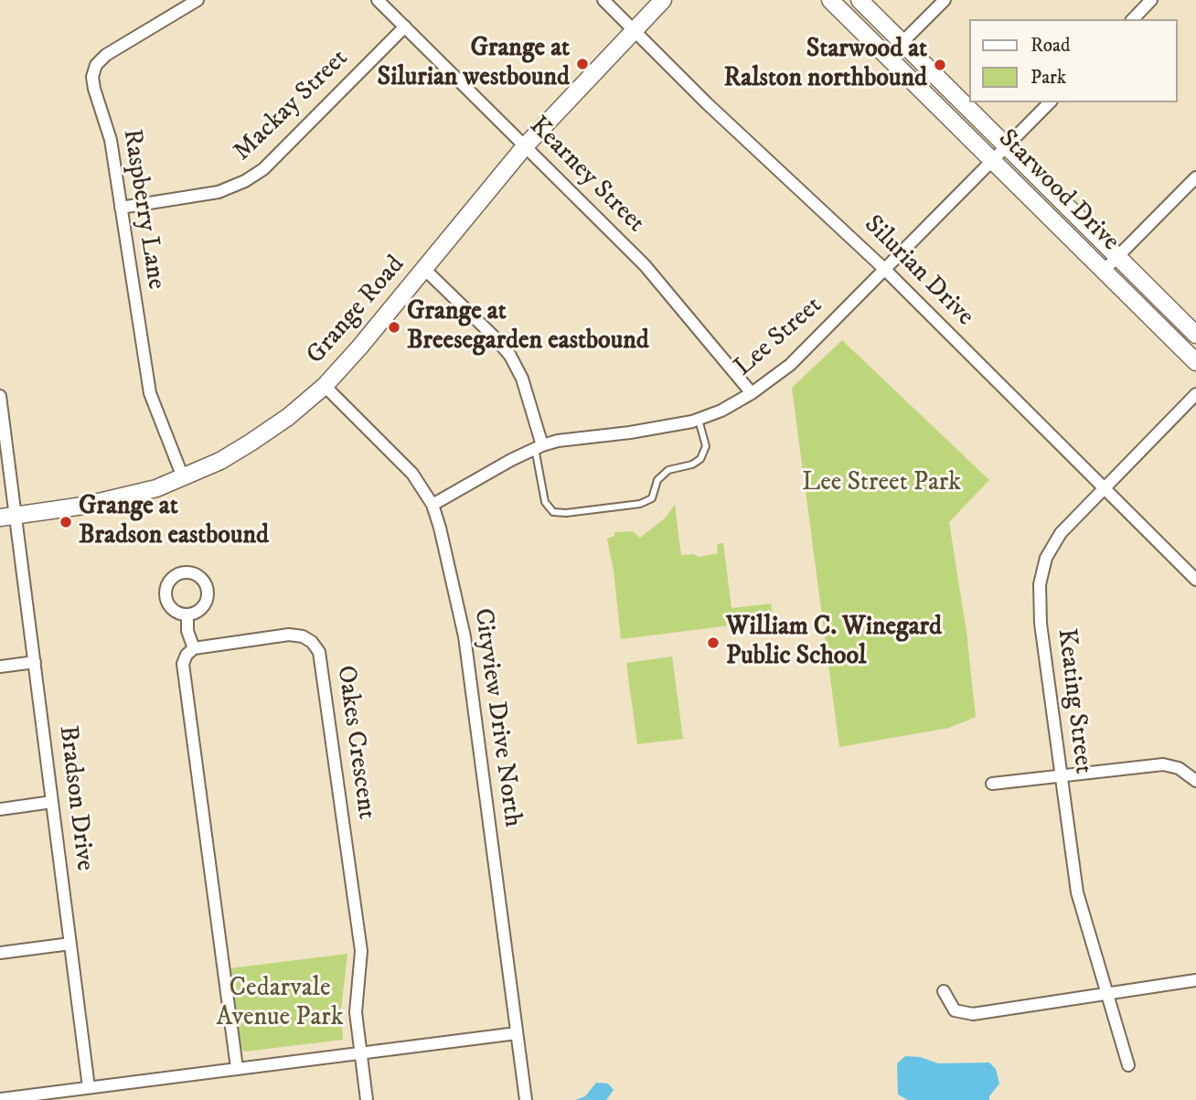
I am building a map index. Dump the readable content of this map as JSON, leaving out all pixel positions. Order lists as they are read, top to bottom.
{
  "streets": {
    "street": [
      "Mackay Street",
      "Kearney Street",
      "Starwood Drive",
      "Raspberry Lane",
      "Silurian Drive",
      "Grange Road",
      "Lee Street",
      "Keating Street",
      "Cityview Drive North",
      "Oakes Crescent",
      "Bradson Drive"
    ]
  },
  "crossings": [
    ["Mackay Street", "Kearney Street"],
    ["Mackay Street", "Raspberry Lane"],
    ["Kearney Street", "Grange Road"],
    ["Kearney Street", "Lee Street"],
    ["Starwood Drive", "Lee Street"],
    ["Raspberry Lane", "Grange Road"],
    ["Silurian Drive", "Grange Road"],
    ["Silurian Drive", "Lee Street"],
    ["Silurian Drive", "Keating Street"],
    ["Grange Road", "Cityview Drive North"],
    ["Grange Road", "Bradson Drive"],
    ["Lee Street", "Cityview Drive North"]
  ],
  "parks": ["Lee Street Park", "Cedarvale Avenue Park"],
  "places": [
    "Grange at Silurian westbound",
    "Starwood at Ralston northbound",
    "Grange at Breesegarden eastbound",
    "Grange at Bradson eastbound",
    "William C. Winegard Public School"
  ],
  "legend": ["Road", "Park"]
}
